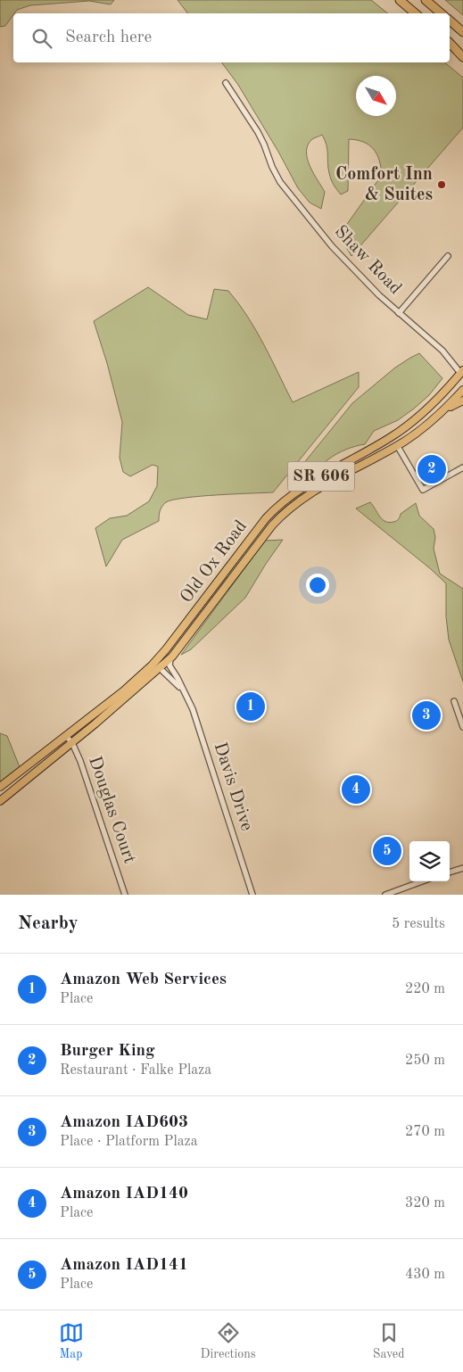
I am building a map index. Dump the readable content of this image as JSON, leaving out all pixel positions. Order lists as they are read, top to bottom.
{
  "streets": {
    "main road": ["SR 606", "Old Ox Road"],
    "street": ["Shaw Road", "Davis Drive", "Douglas Court"]
  },
  "crossings": [
    ["Shaw Road", "Old Ox Road"],
    ["Old Ox Road", "Davis Drive"],
    ["Old Ox Road", "Douglas Court"]
  ],
  "places": ["Comfort Inn & Suites"],
  "north": "bottom right",
  "page": {
    "search": "Search here",
    "pins": [
      "2",
      "1",
      "3",
      "4",
      "5"
    ],
    "heading": ["Nearby", "5 results"],
    "list": [
      {
        "mark": "1",
        "name": "Amazon Web Services",
        "note": "Place",
        "value": "220 m"
      },
      {
        "mark": "2",
        "name": "Burger King",
        "note": "Restaurant · Falke Plaza",
        "value": "250 m"
      },
      {
        "mark": "3",
        "name": "Amazon IAD603",
        "note": "Place · Platform Plaza",
        "value": "270 m"
      },
      {
        "mark": "4",
        "name": "Amazon IAD140",
        "note": "Place",
        "value": "320 m"
      },
      {
        "mark": "5",
        "name": "Amazon IAD141",
        "note": "Place",
        "value": "430 m"
      }
    ],
    "nav": ["Map", "Directions", "Saved"]
  }
}
